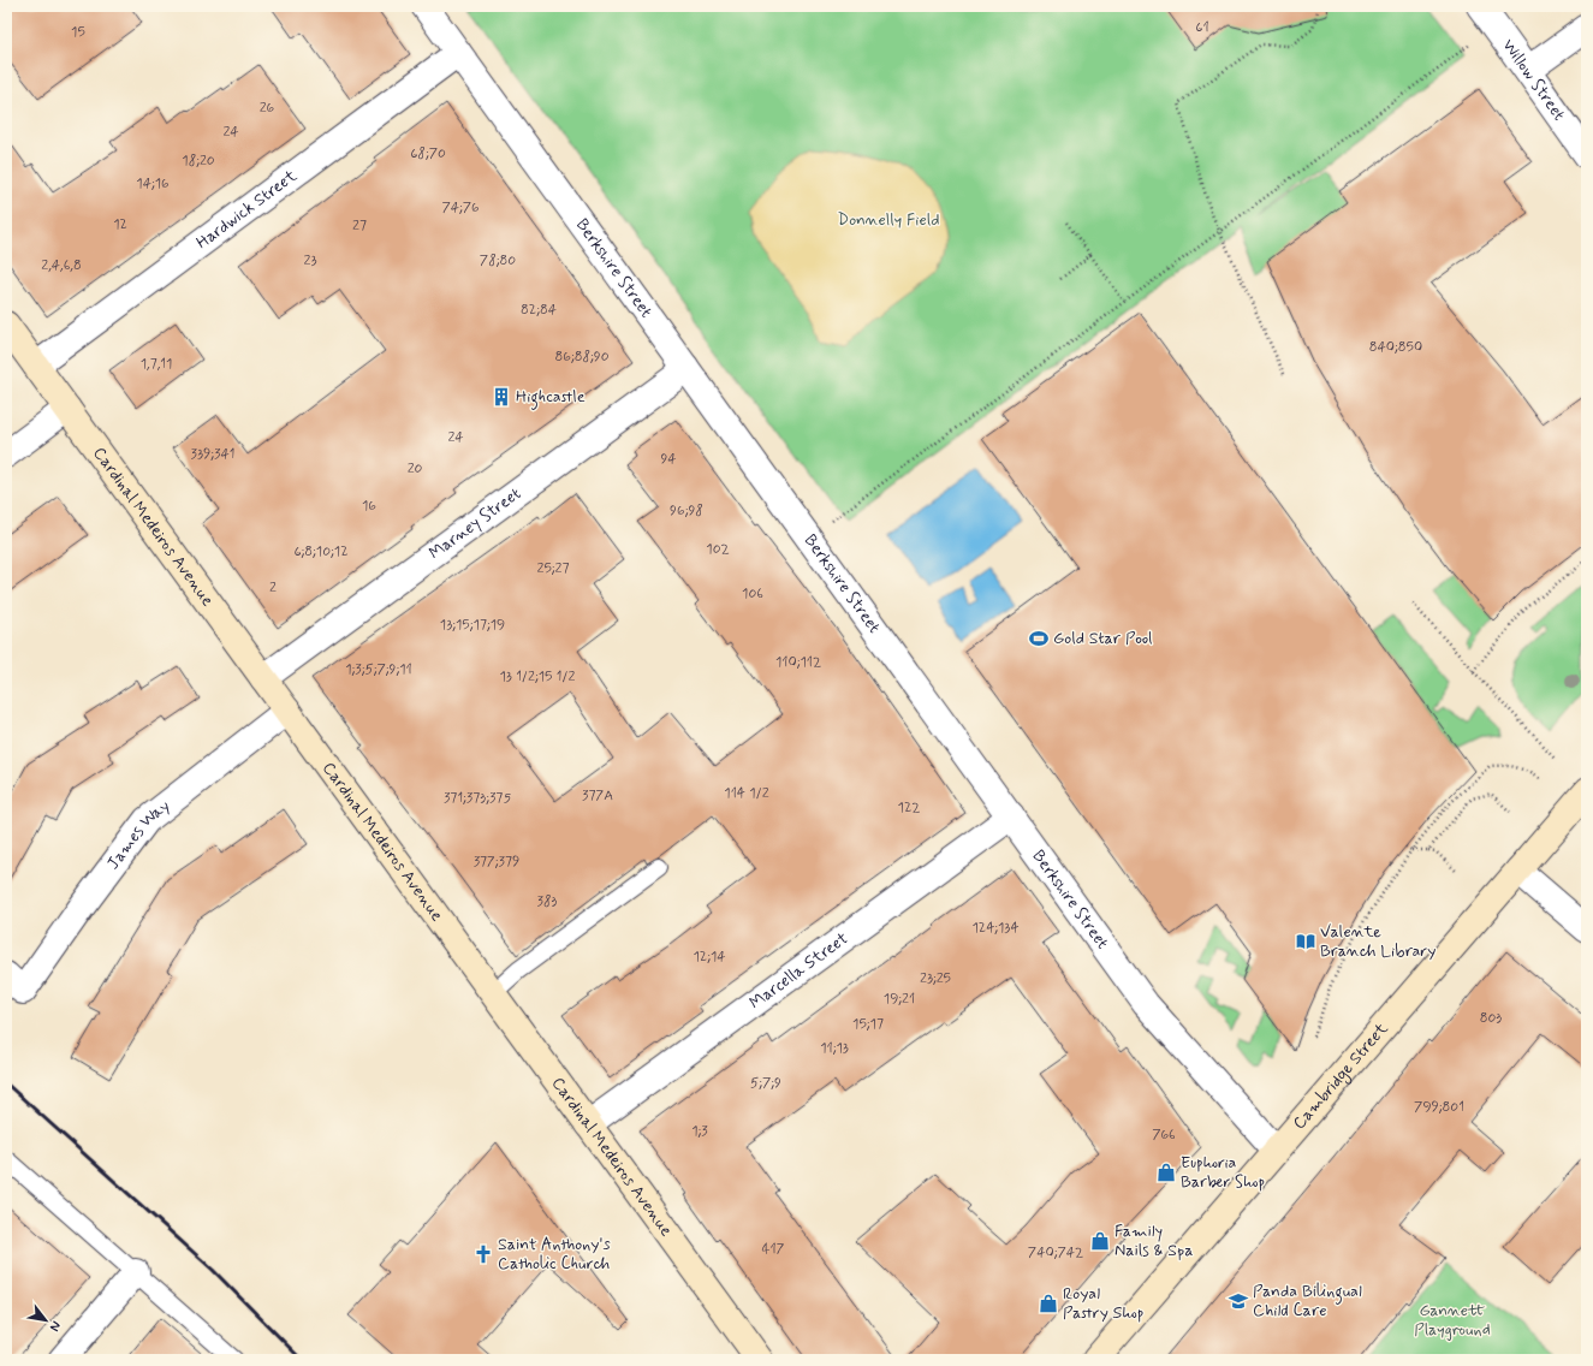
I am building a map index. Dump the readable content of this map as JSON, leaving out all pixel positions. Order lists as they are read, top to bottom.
{
  "streets": {
    "main road": ["Cardinal Medeiros Avenue", "Cambridge Street"],
    "street": [
      "Willow Street",
      "Hardwick Street",
      "Berkshire Street",
      "Marney Street",
      "James Way",
      "Marcella Street"
    ]
  },
  "crossings": [
    ["Hardwick Street", "Berkshire Street"],
    ["Hardwick Street", "Cardinal Medeiros Avenue"],
    ["Berkshire Street", "Marney Street"],
    ["Berkshire Street", "Marcella Street"],
    ["Berkshire Street", "Cambridge Street"],
    ["Marney Street", "Cardinal Medeiros Avenue"],
    ["Cardinal Medeiros Avenue", "James Way"],
    ["Cardinal Medeiros Avenue", "Marcella Street"]
  ],
  "parks": ["Donnelly Field", "Gannett Playground"],
  "places": {
    "building": ["Highcastle"],
    "sports": ["Gold Star Pool"],
    "library": ["Valente Branch Library"],
    "shop": ["Euphoria Barber Shop", "Family Nails & Spa", "Royal Pastry Shop"],
    "church": ["Saint Anthony's Catholic Church"],
    "school or university": ["Panda Bilingual Child Care"]
  },
  "house_numbers": [
    "61",
    "15",
    "26",
    "24",
    "68;70",
    "18;20",
    "14;16",
    "74;76",
    "12",
    "27",
    "23",
    "78;80",
    "2,4,6,8",
    "82;84",
    "840;850",
    "86;88;90",
    "1,7,11",
    "24",
    "339;341",
    "94",
    "20",
    "16",
    "96;98",
    "102",
    "6;8;10;12",
    "25;27",
    "2",
    "106",
    "13;15;17;19",
    "110;112",
    "1;3;5;7;9;11",
    "13 1/2;15 1/2",
    "114 1/2",
    "377A",
    "371;373;375",
    "122",
    "377;379",
    "383",
    "124;134",
    "12;14",
    "23;25",
    "19;21",
    "803",
    "15;17",
    "11;13",
    "5;7;9",
    "799;801",
    "1;3",
    "766",
    "417",
    "740;742"
  ],
  "north": "bottom right"
}
